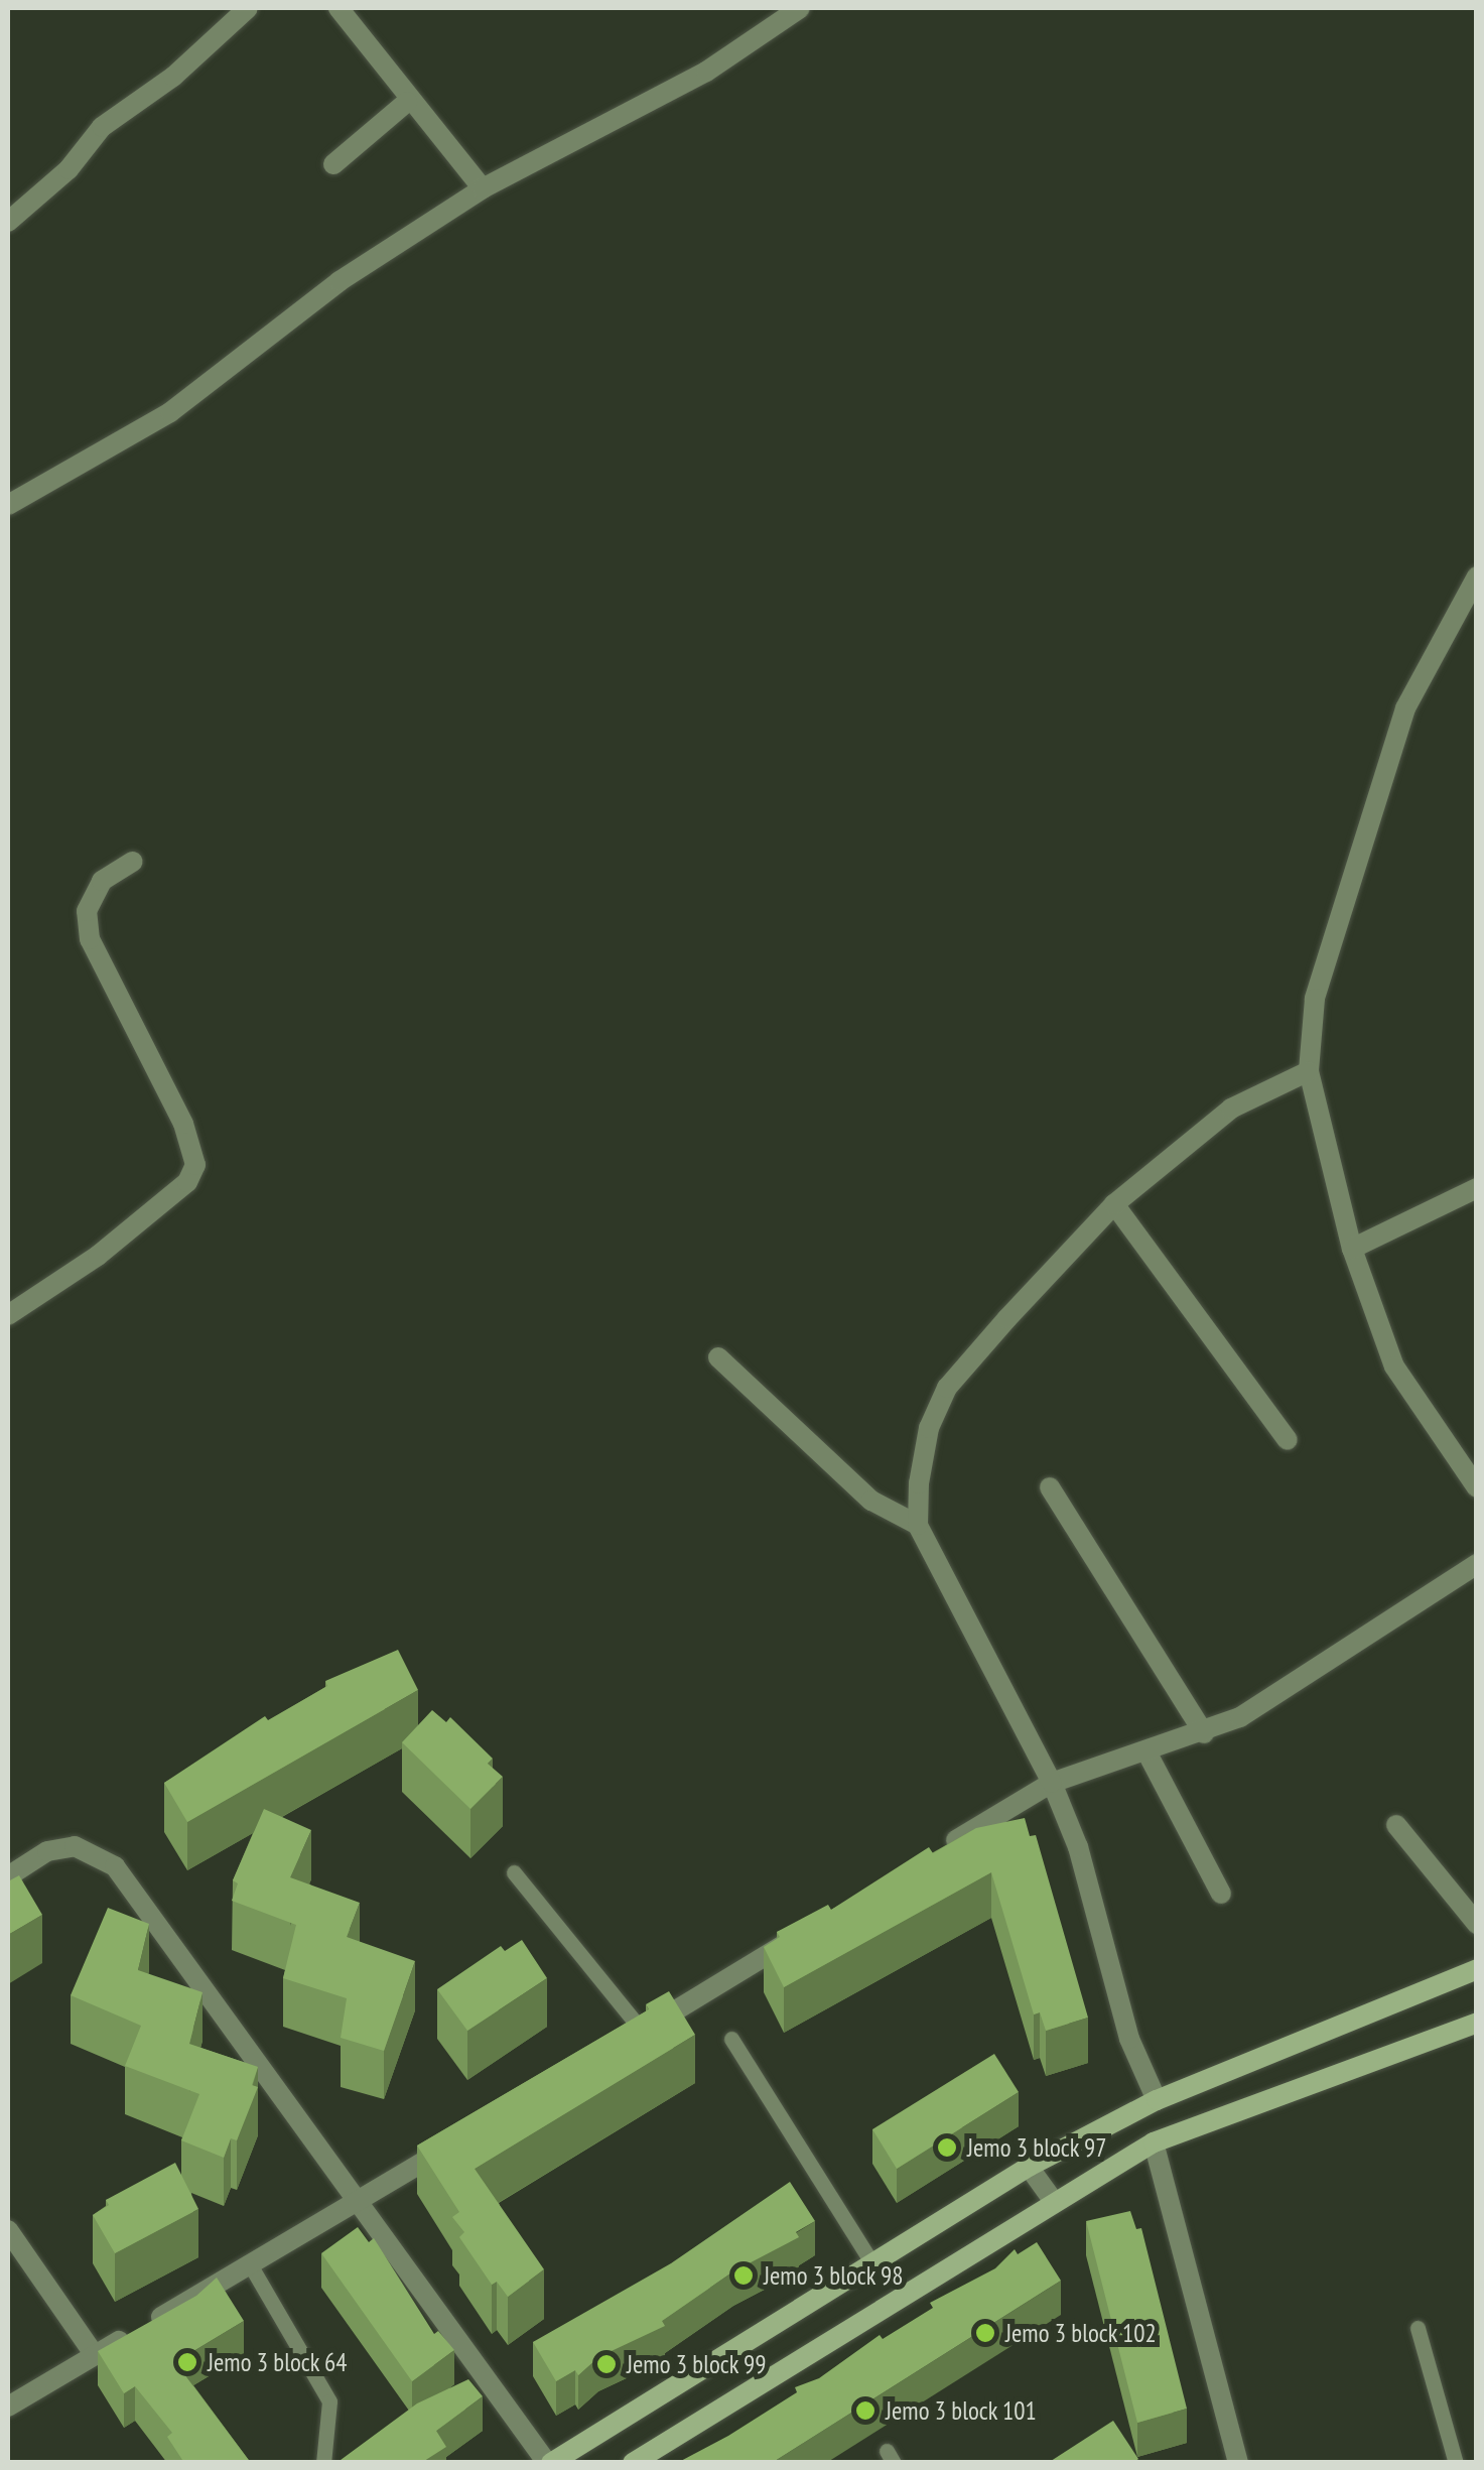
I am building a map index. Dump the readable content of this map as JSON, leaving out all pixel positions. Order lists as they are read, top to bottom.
{
  "places": [
    "Jemo 3 block 97",
    "Jemo 3 block 98",
    "Jemo 3 block 102",
    "Jemo 3 block 64",
    "Jemo 3 block 99",
    "Jemo 3 block 101"
  ]
}
